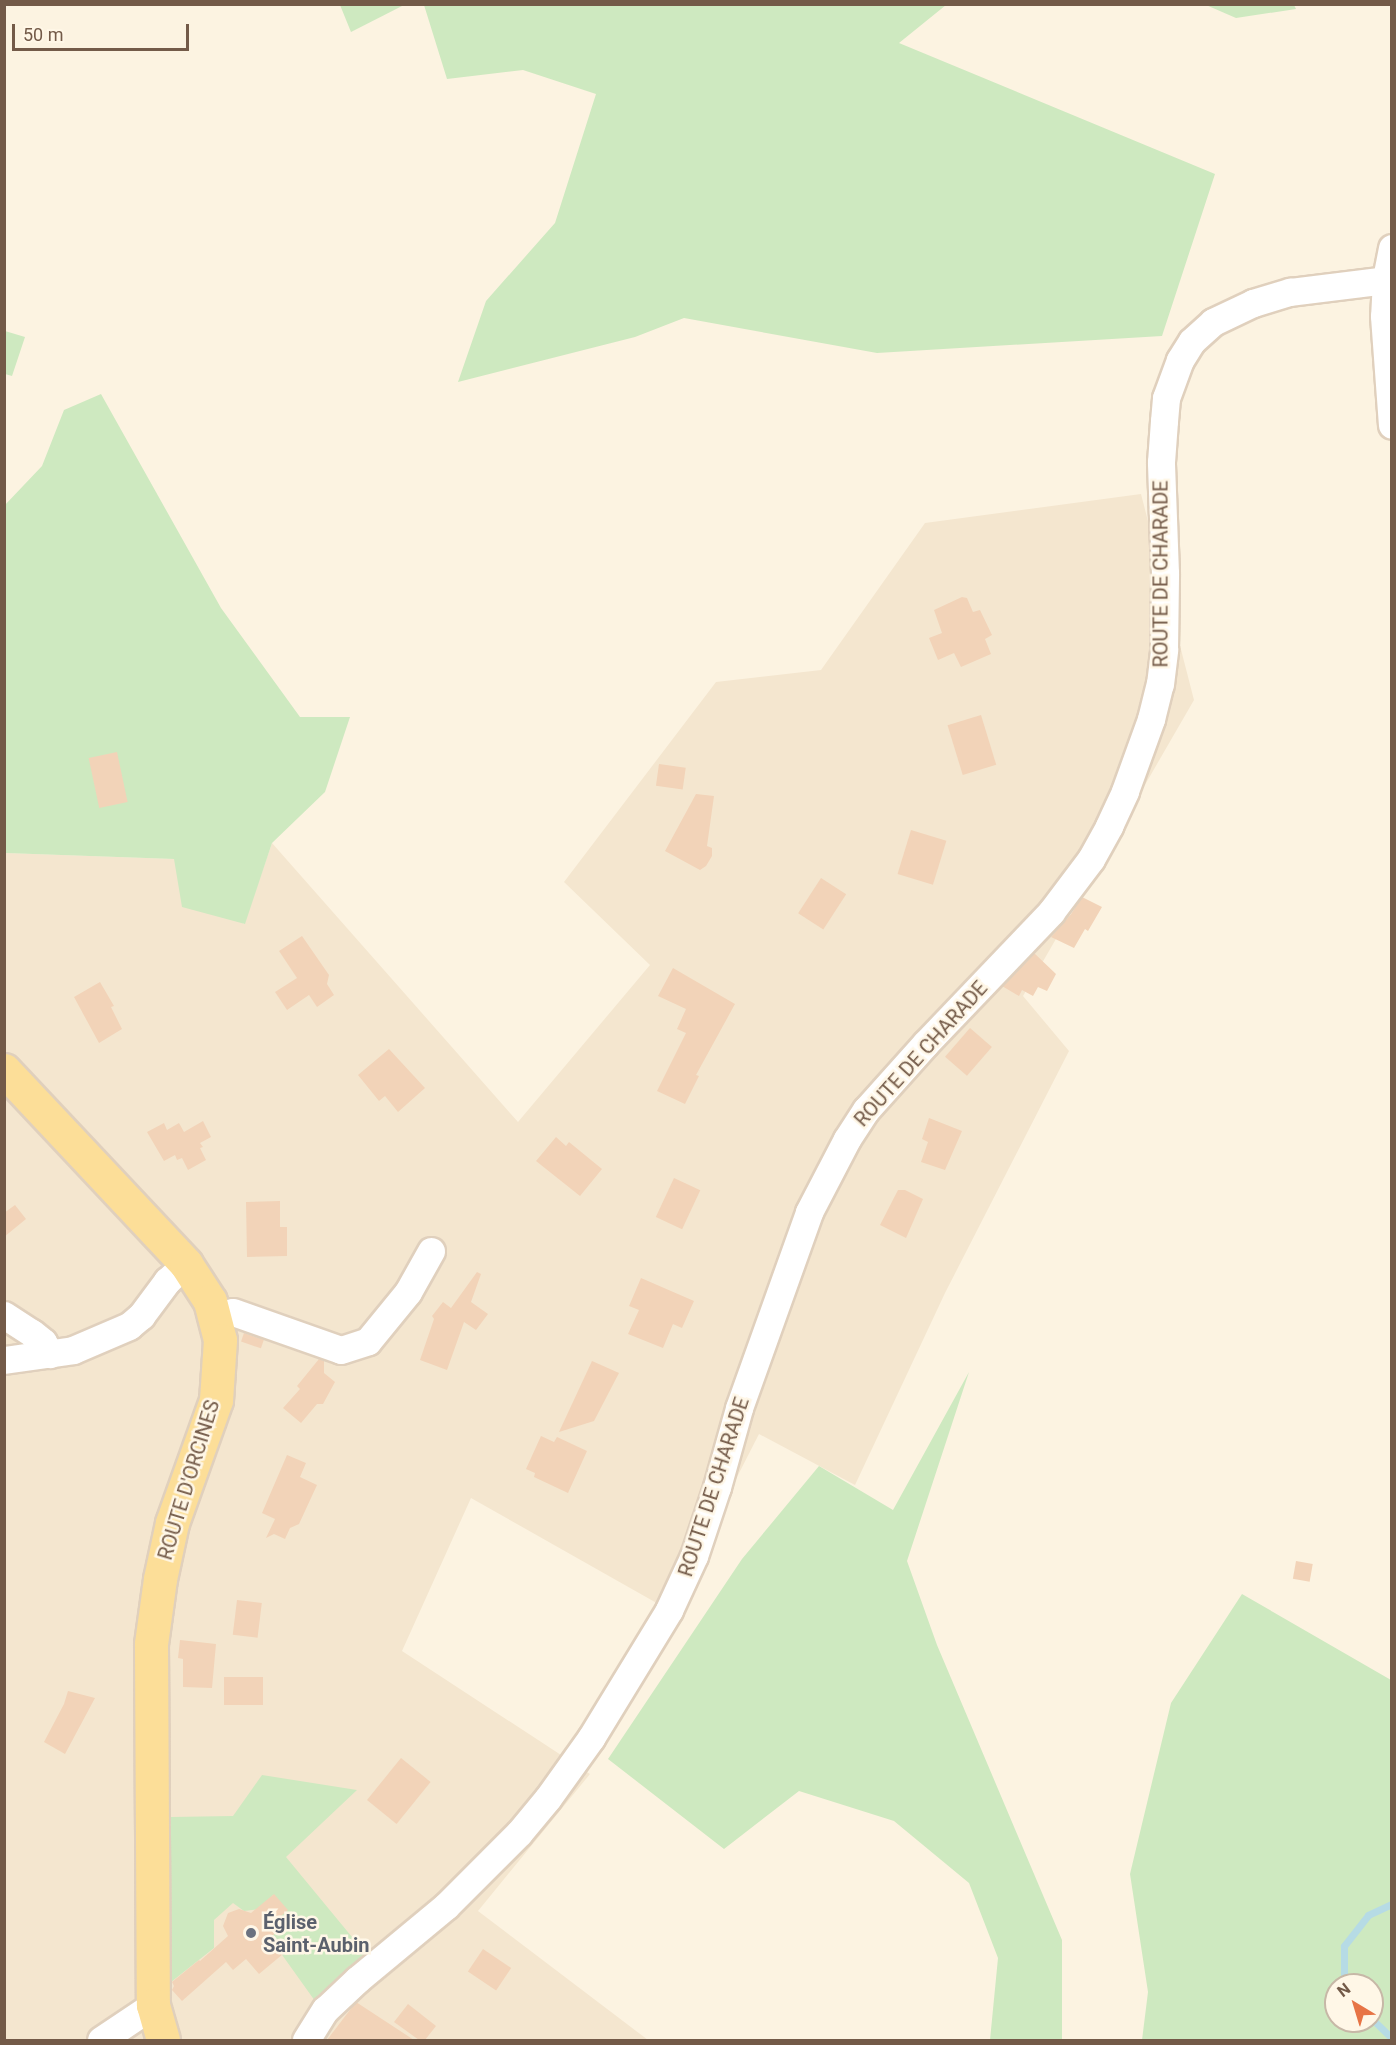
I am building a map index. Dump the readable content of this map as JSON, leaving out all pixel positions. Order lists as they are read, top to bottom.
{
  "streets": {
    "main road": ["ROUTE D'ORCINES"],
    "street": ["ROUTE DE CHARADE"]
  },
  "places": ["Église Saint-Aubin"],
  "scale_bar": "50 m",
  "north": "top left"
}
